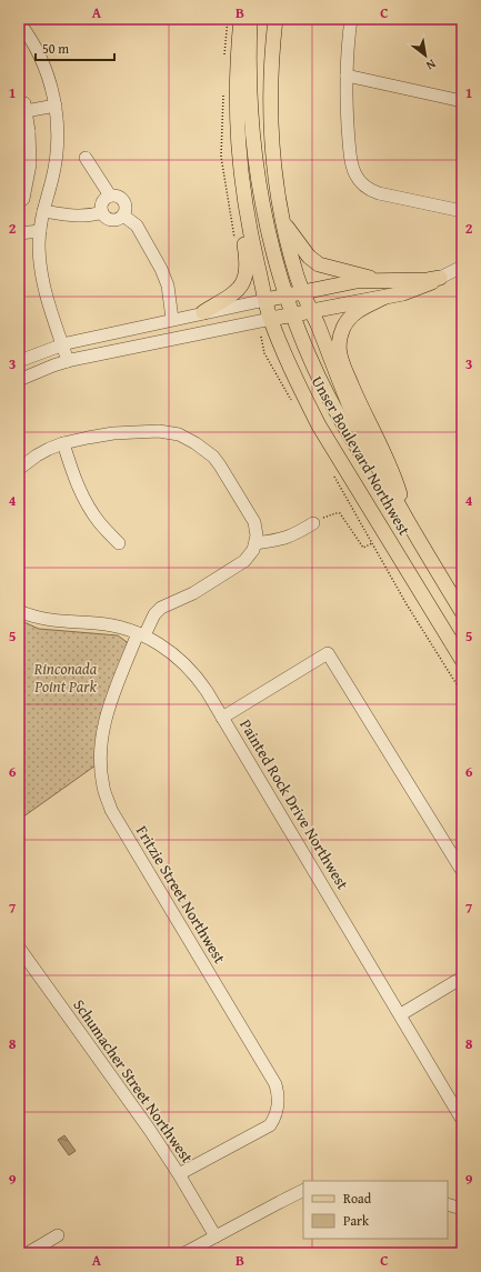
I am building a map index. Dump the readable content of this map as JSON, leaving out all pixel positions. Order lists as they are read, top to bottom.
{
  "streets": {
    "main road": ["Unser Boulevard Northwest"],
    "street": ["Painted Rock Drive Northwest", "Fritzie Street Northwest", "Schumacher Street Northwest"]
  },
  "crossings": [
    ["Painted Rock Drive Northwest", "Fritzie Street Northwest"],
    ["Fritzie Street Northwest", "Schumacher Street Northwest"]
  ],
  "parks": ["Rinconada Point Park"],
  "legend": ["Road", "Park"],
  "scale_bar": "50 m",
  "north": "bottom right",
  "grid": {
    "columns": ["A", "B", "C"],
    "rows": [
      "1",
      "2",
      "3",
      "4",
      "5",
      "6",
      "7",
      "8",
      "9"
    ]
  }
}
